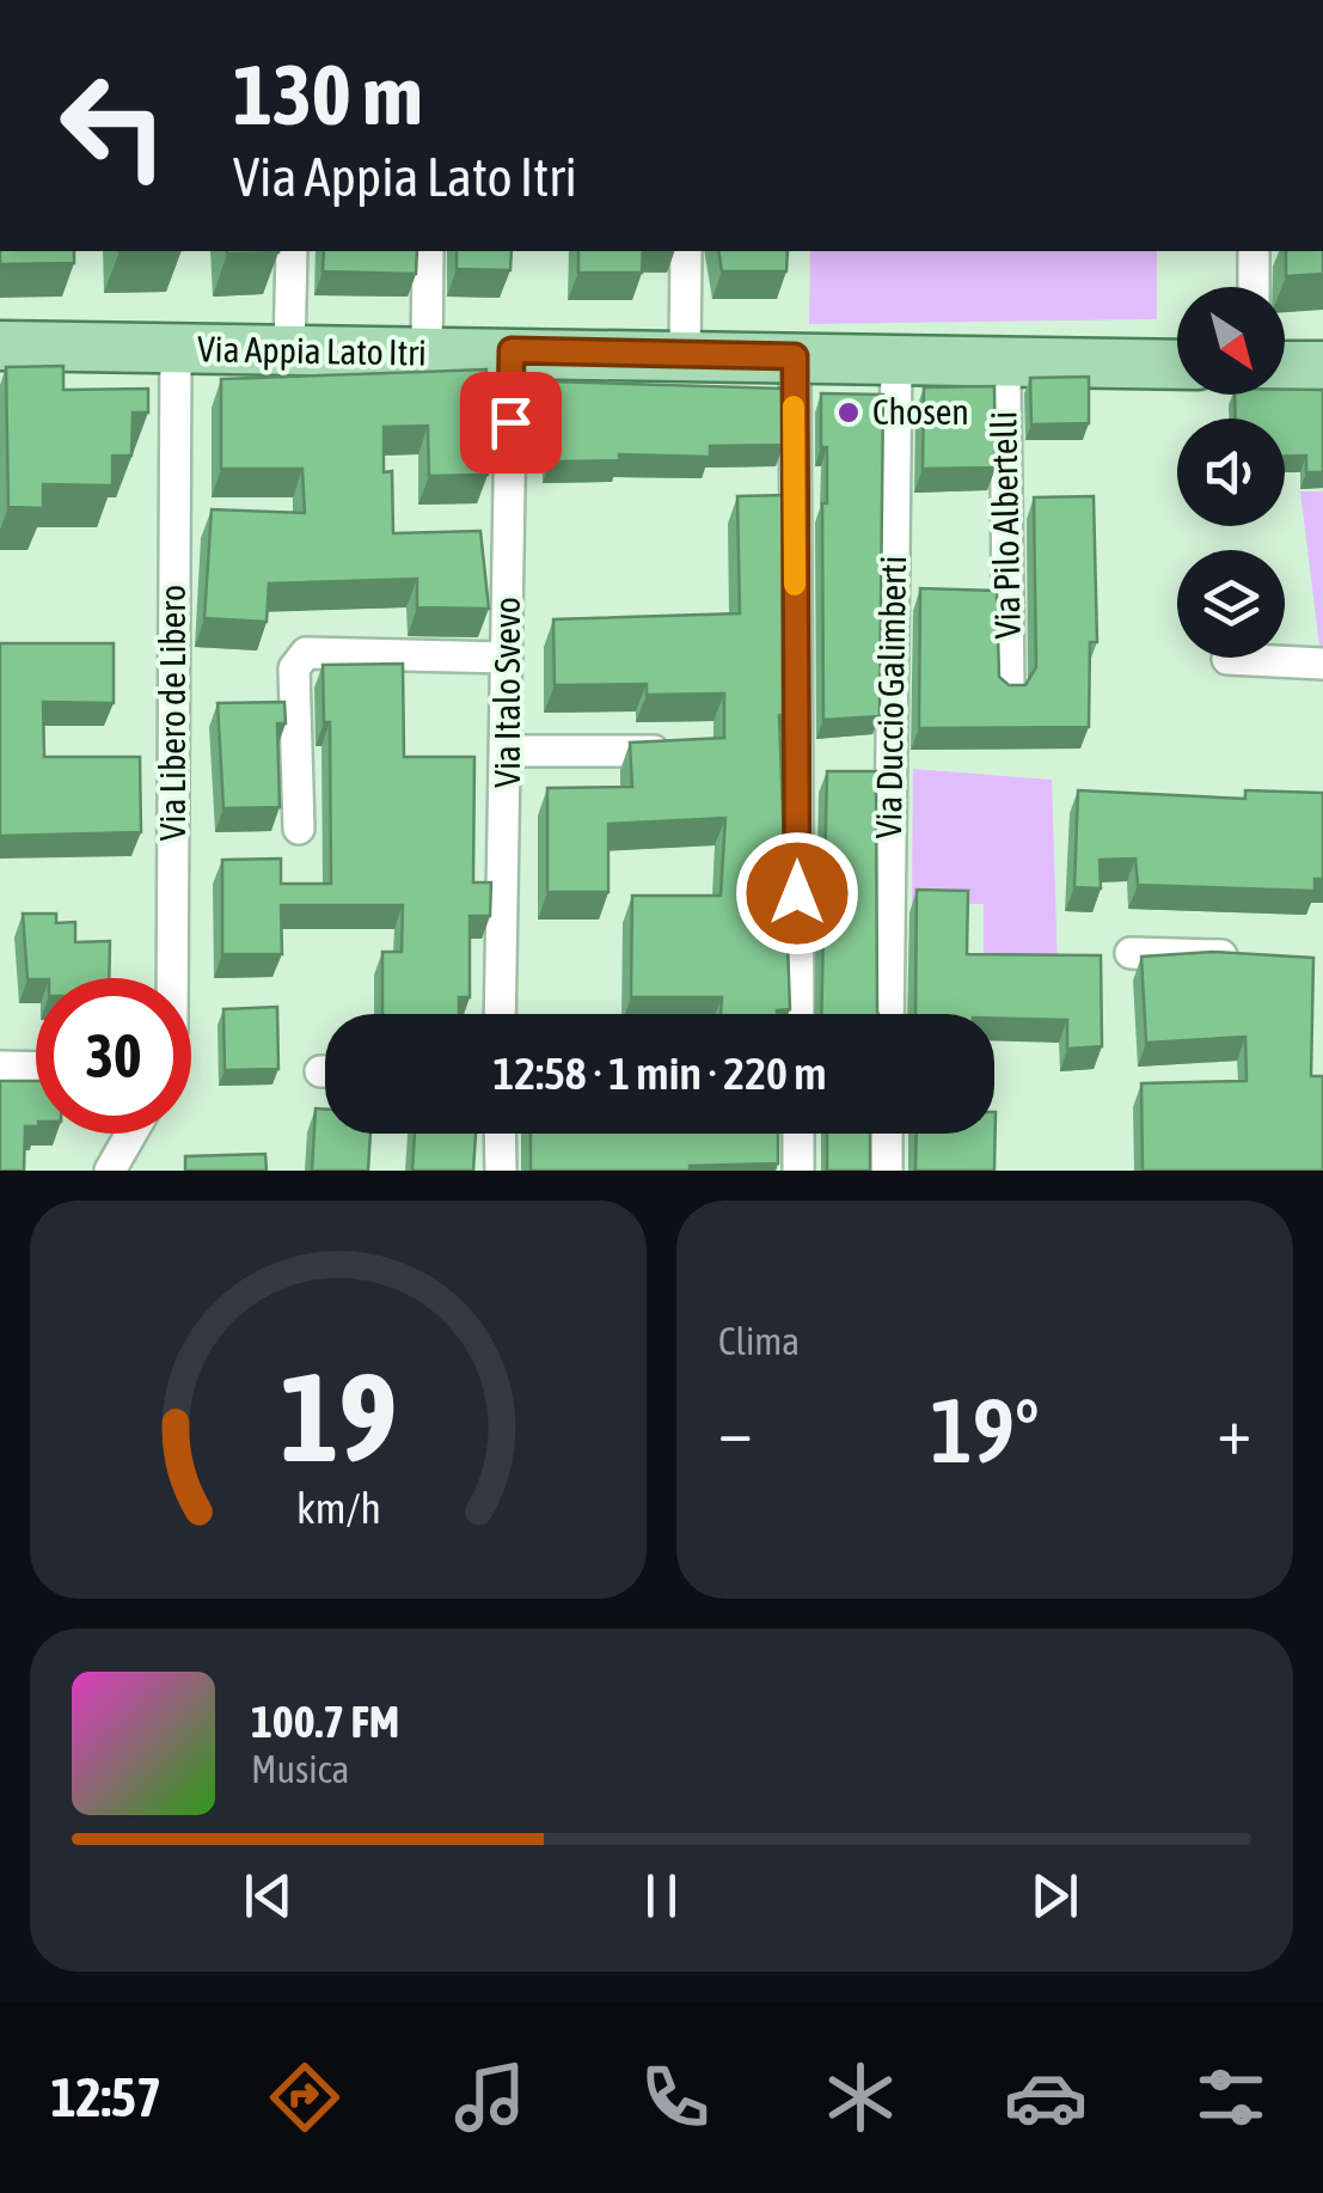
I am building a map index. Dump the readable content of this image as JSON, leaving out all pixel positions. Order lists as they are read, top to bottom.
{
  "streets": {
    "main road": ["Via Appia Lato Itri"],
    "street": [
      "Via Pilo Albertelli",
      "Via Italo Svevo",
      "Via Duccio Galimberti",
      "Via Libero de Libero"
    ]
  },
  "crossings": [
    ["Via Appia Lato Itri", "Via Pilo Albertelli"],
    ["Via Appia Lato Itri", "Via Italo Svevo"],
    ["Via Appia Lato Itri", "Via Duccio Galimberti"],
    ["Via Appia Lato Itri", "Via Libero de Libero"]
  ],
  "places": ["Chosen"],
  "north": "bottom right",
  "page": {
    "turn": ["130 m", "Via Appia Lato Itri"],
    "limit": "30",
    "trip": "12:58 · 1 min · 220 m",
    "tile": "Clima",
    "heat": ["−", "19°", "+"],
    "song": ["100.7 FM", "Musica"],
    "tabs": "12:57",
    "gauge": ["19", "km/h"]
  }
}
